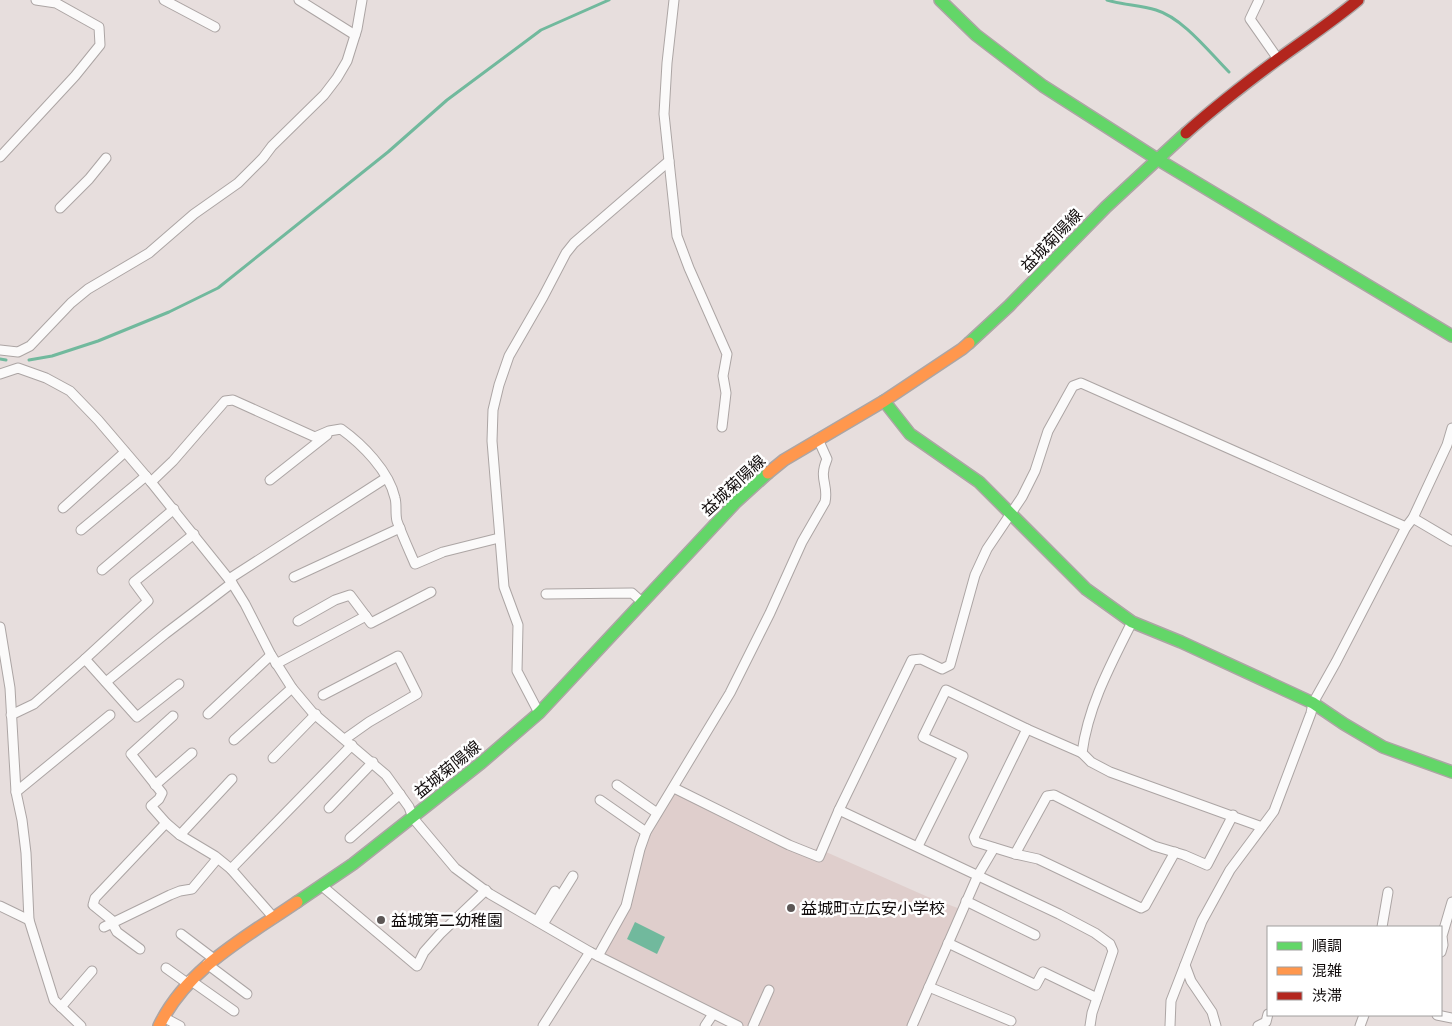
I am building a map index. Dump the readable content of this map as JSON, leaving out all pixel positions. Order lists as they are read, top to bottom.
{
  "streets": {
    "main road": ["益城菊陽線"]
  },
  "places": ["益城町立広安小学校", "益城第二幼稚園"],
  "legend": ["順調", "混雑", "渋滞"]
}
